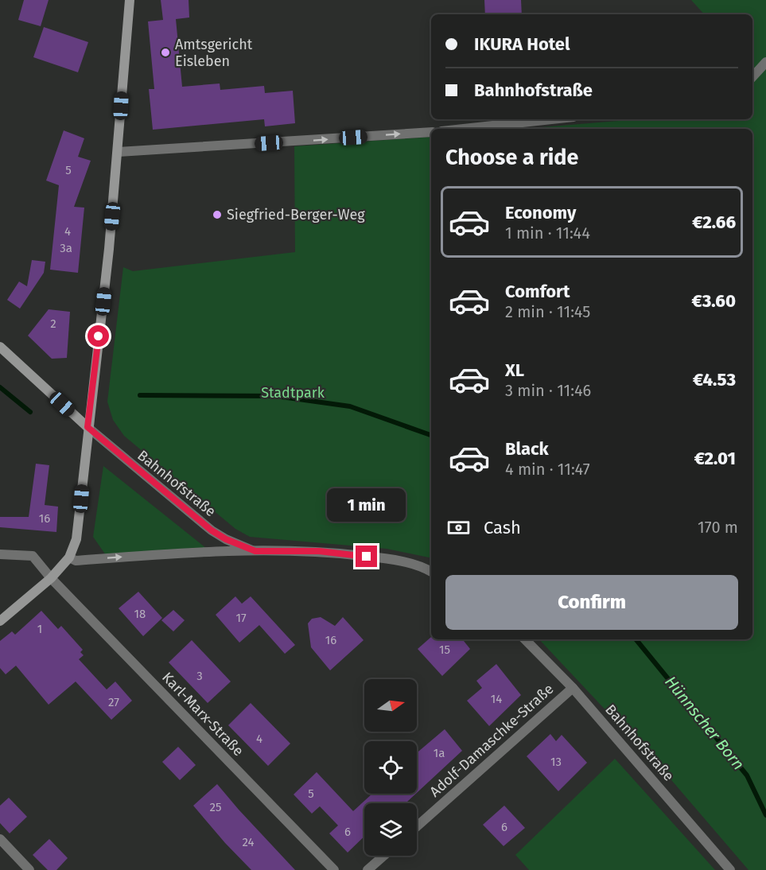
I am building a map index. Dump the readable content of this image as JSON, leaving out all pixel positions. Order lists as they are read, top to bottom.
{
  "streets": {
    "street": ["Bahnhofstraße", "Karl-Marx-Straße", "Adolf-Damaschke-Straße"]
  },
  "crossings": [
    ["Bahnhofstraße", "Adolf-Damaschke-Straße"]
  ],
  "water": ["Hünnscher Born"],
  "parks": ["Stadtpark"],
  "places": ["Amtsgericht Eisleben", "Siegfried-Berger-Weg"],
  "house_numbers": [
    "5",
    "4",
    "3a",
    "2",
    "16",
    "18",
    "17",
    "1",
    "16",
    "15",
    "3",
    "14",
    "27",
    "4",
    "1a",
    "13",
    "5",
    "25",
    "6",
    "6",
    "24"
  ],
  "north": "right",
  "page": {
    "banner": ["IKURA Hotel", "Bahnhofstraße"],
    "heading": "Choose a ride",
    "list": [
      {
        "name": "Economy",
        "note": "1 min · 11:44",
        "value": "€2.66"
      },
      {
        "name": "Comfort",
        "note": "2 min · 11:45",
        "value": "€3.60"
      },
      {
        "name": "XL",
        "note": "3 min · 11:46",
        "value": "€4.53"
      },
      {
        "name": "Black",
        "note": "4 min · 11:47",
        "value": "€2.01"
      }
    ],
    "bubble": "1 min",
    "pay": ["Cash", "170 m"],
    "buttons": "Confirm"
  }
}
